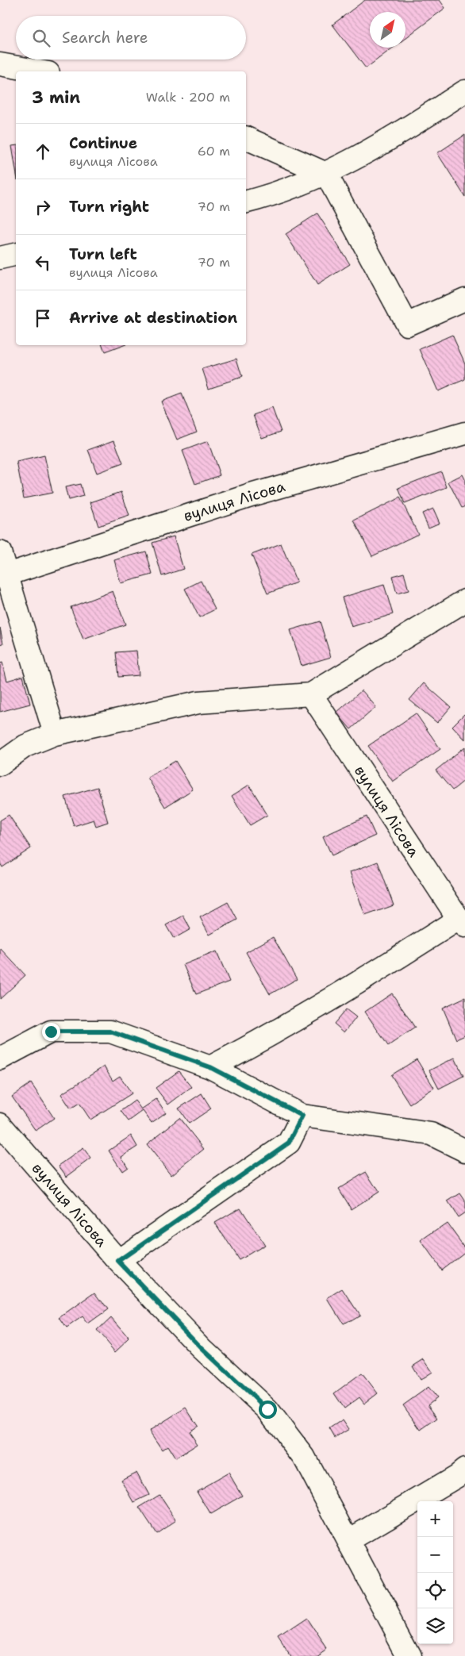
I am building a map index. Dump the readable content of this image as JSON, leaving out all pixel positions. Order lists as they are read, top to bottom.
{
  "streets": {
    "street": ["вулиця Лісова"]
  },
  "north": "top right",
  "page": {
    "search": "Search here",
    "heading": ["3 min", "Walk · 200 m"],
    "list": [
      ["Continue", "вулиця Лісова", "60 m"],
      ["Turn right", "70 m"],
      ["Turn left", "вулиця Лісова", "70 m"],
      "Arrive at destination"
    ],
    "map_buttons": ["+", "−"]
  }
}
